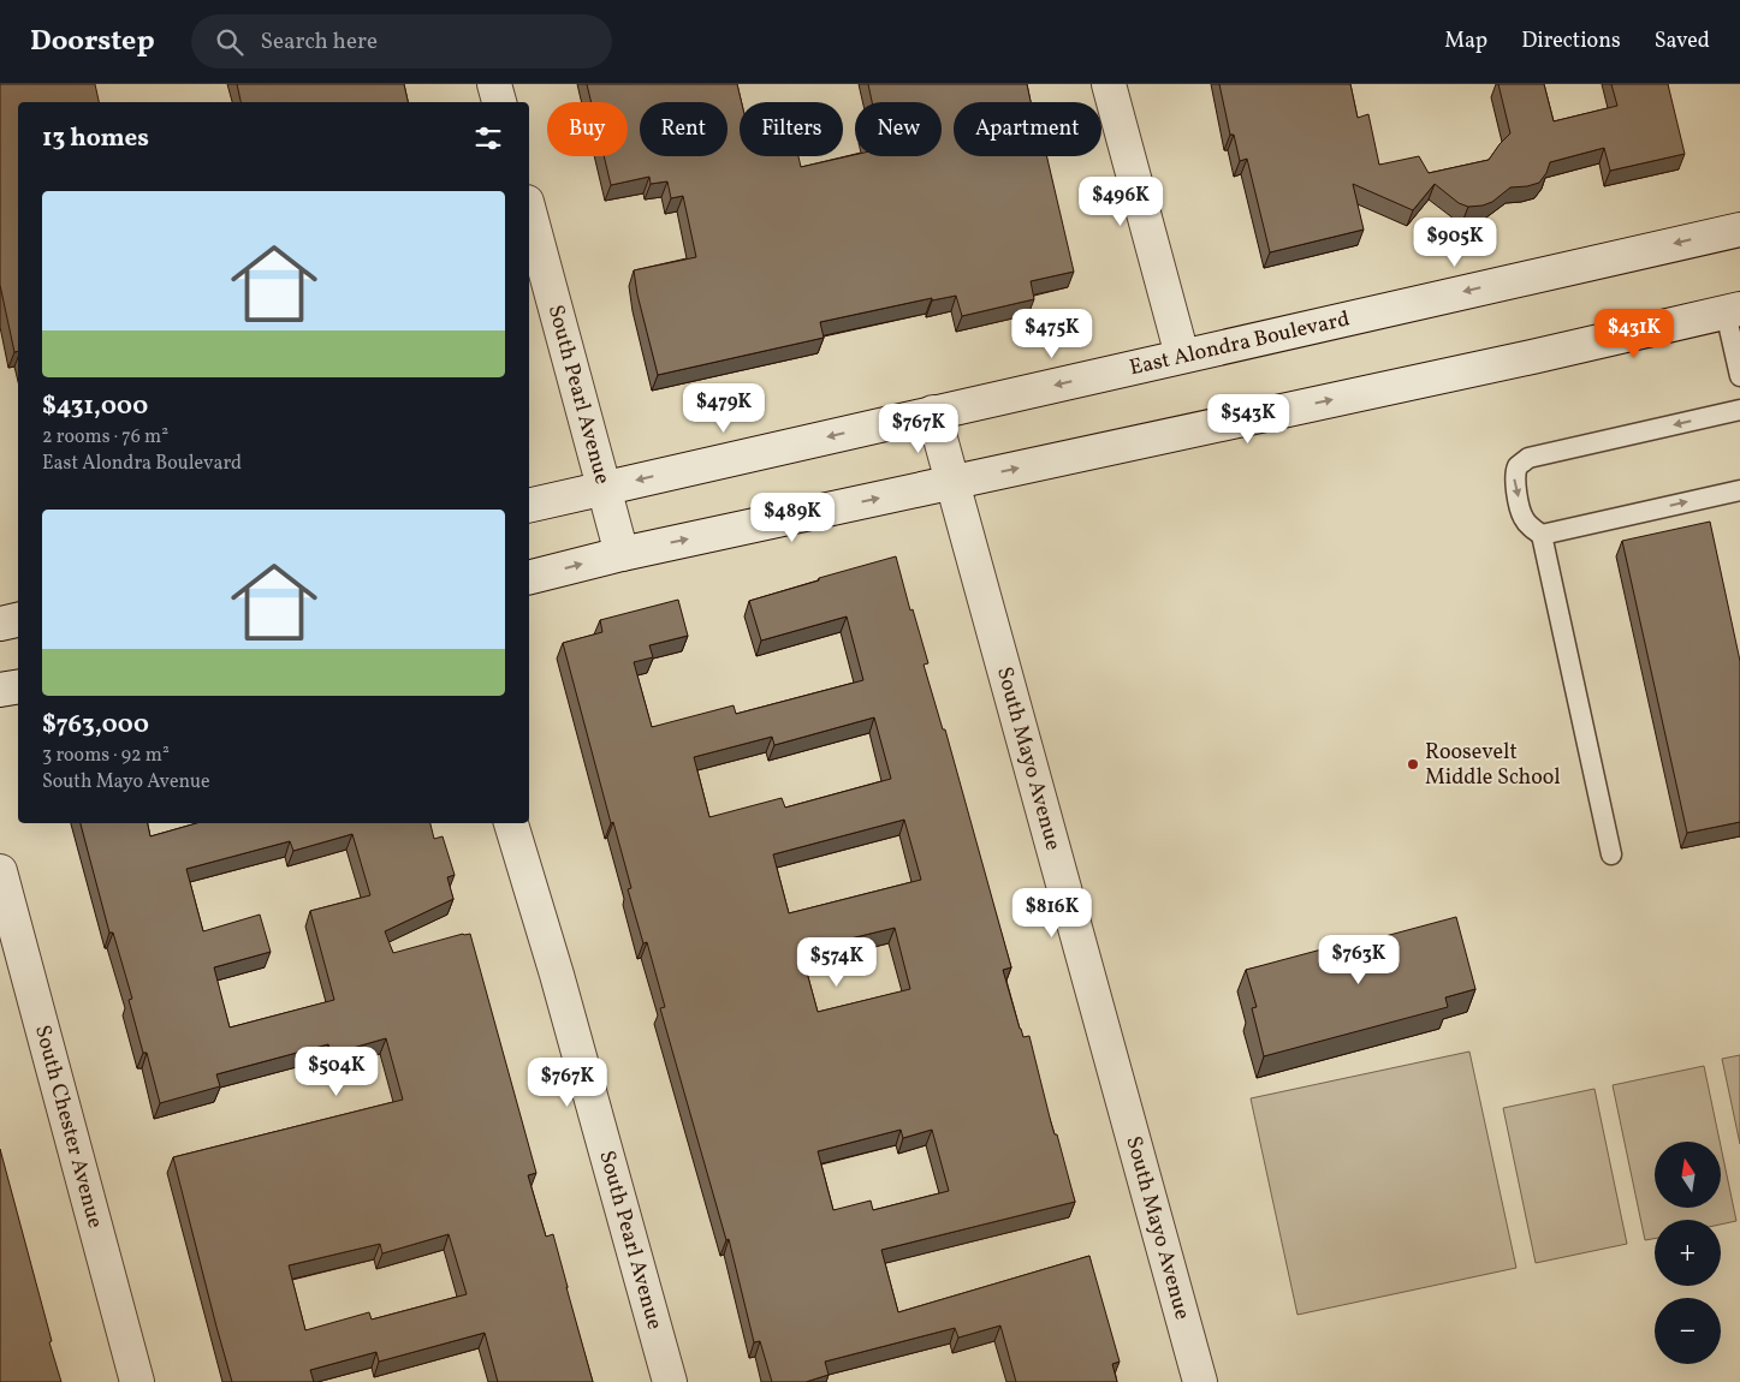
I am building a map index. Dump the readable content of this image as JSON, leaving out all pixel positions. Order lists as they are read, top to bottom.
{
  "streets": {
    "street": [
      "East Alondra Boulevard",
      "South Pearl Avenue",
      "South Mayo Avenue",
      "South Chester Avenue"
    ]
  },
  "crossings": [
    ["East Alondra Boulevard", "South Pearl Avenue"],
    ["East Alondra Boulevard", "South Mayo Avenue"]
  ],
  "places": ["Roosevelt Middle School"],
  "north": "top",
  "page": {
    "header": "Doorstep",
    "search": "Search here",
    "nav": ["Map", "Directions", "Saved"],
    "chip": [
      "Buy",
      "Rent",
      "Filters",
      "New",
      "Apartment"
    ],
    "heading": "13 homes",
    "list": [
      {
        "name": "$431,000",
        "note": "2 rooms · 76 m² · East Alondra Boulevard"
      },
      {
        "name": "$763,000",
        "note": "3 rooms · 92 m² · South Mayo Avenue"
      }
    ],
    "price": [
      "$496K",
      "$905K",
      "$475K",
      "$431K",
      "$479K",
      "$543K",
      "$767K",
      "$489K",
      "$816K",
      "$763K",
      "$574K",
      "$504K",
      "$767K"
    ],
    "map_buttons": ["+", "−"]
  }
}
